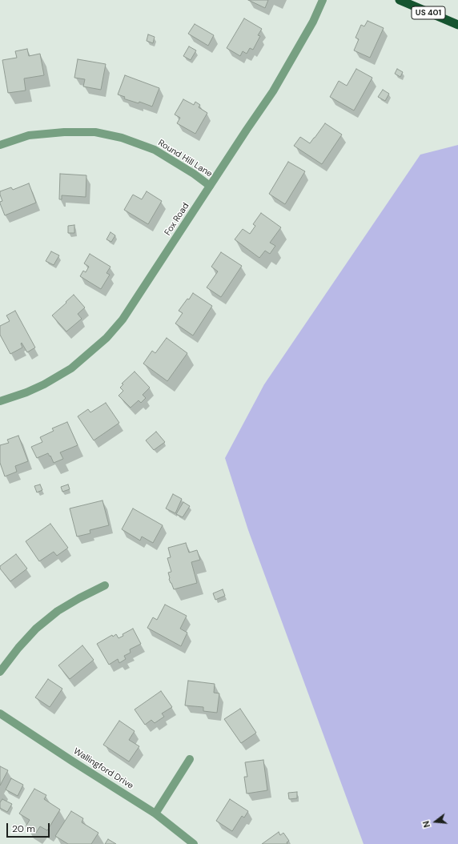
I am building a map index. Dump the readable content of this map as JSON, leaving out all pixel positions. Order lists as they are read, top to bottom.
{
  "streets": {
    "highway": ["US 401"],
    "street": ["Round Hill Lane", "Fox Road", "Wallingford Drive"]
  },
  "crossings": [
    ["Round Hill Lane", "Fox Road"]
  ],
  "scale_bar": "20 m",
  "north": "left"
}
